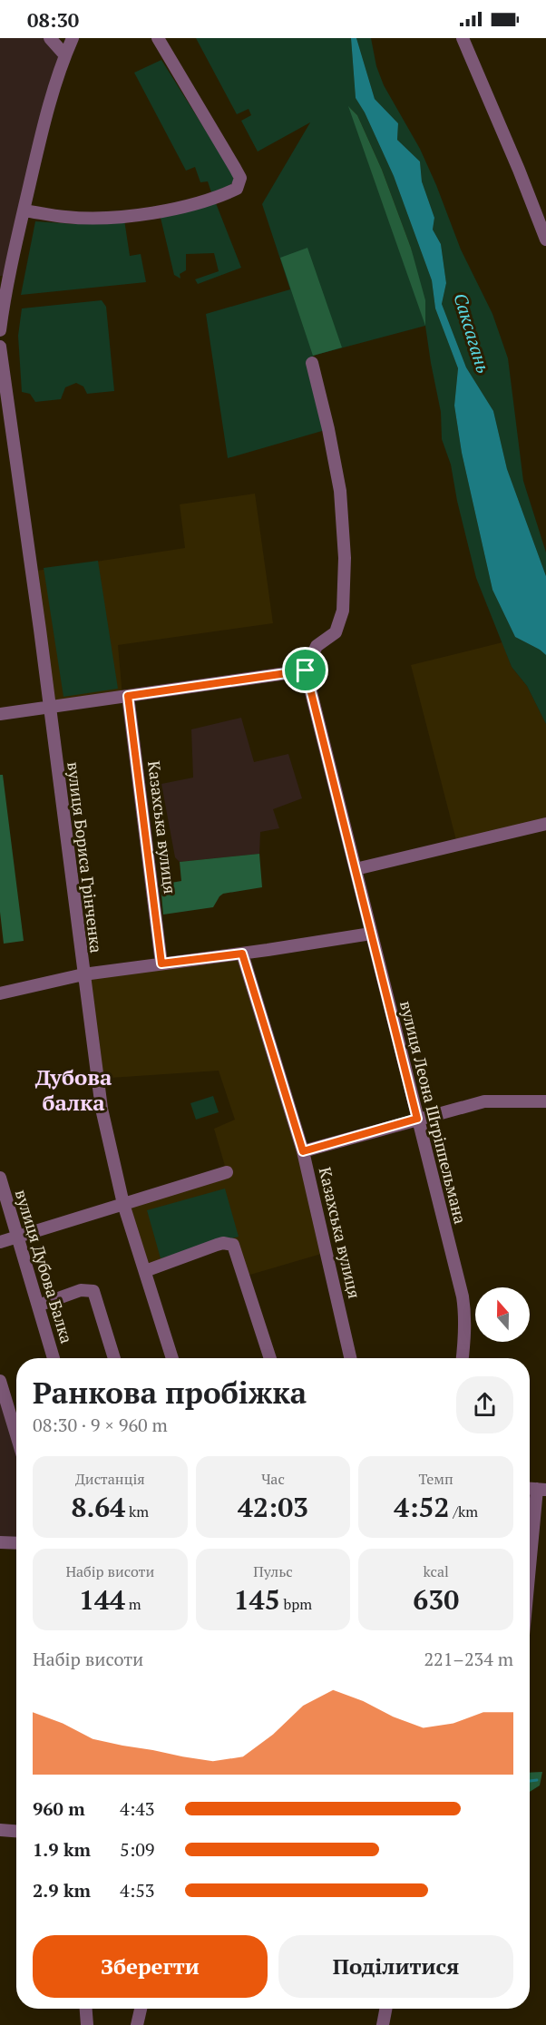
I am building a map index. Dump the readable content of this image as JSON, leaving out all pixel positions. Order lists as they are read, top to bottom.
{
  "streets": {
    "street": [
      "Казахська вулиця",
      "вулиця Бориса Грінченка",
      "вулиця Леона Штріппельмана",
      "вулиця Дубова Балка"
    ]
  },
  "districts": ["Дубова балка"],
  "water": ["Саксагань"],
  "north": "top",
  "page": {
    "status": "08:30",
    "heading": ["Ранкова пробіжка", "08:30 · 9 × 960 m"],
    "stats": [
      ["Дистанція", "8.64 km"],
      ["Час", "42:03"],
      ["Темп", "4:52 /km"],
      ["Набір висоти", "144 m"],
      ["Пульс", "145 bpm"],
      ["kcal", "630"]
    ],
    "chart": ["Набір висоти", "221–234 m"],
    "list": [
      {
        "name": "960 m",
        "note": "4:43"
      },
      {
        "name": "1.9 km",
        "note": "5:09"
      },
      {
        "name": "2.9 km",
        "note": "4:53"
      }
    ],
    "buttons": ["Зберегти", "Поділитися"]
  }
}
